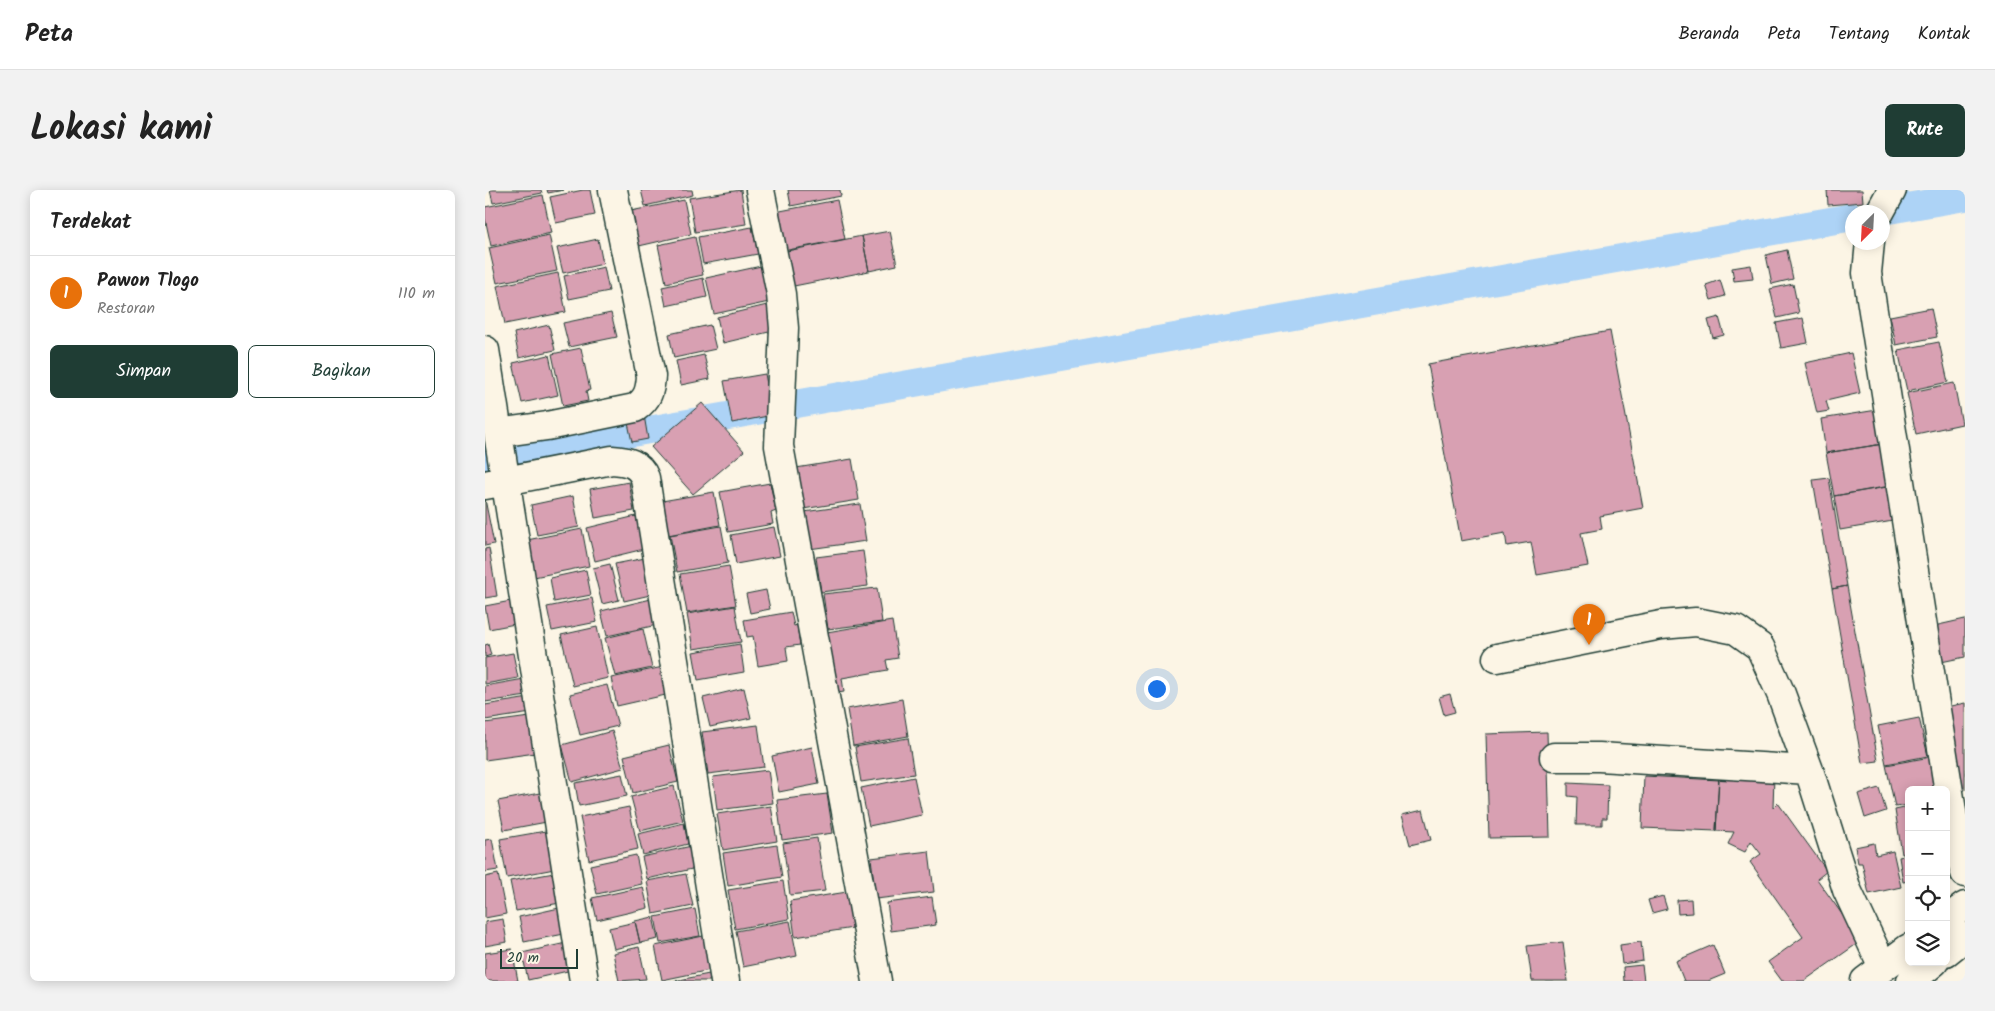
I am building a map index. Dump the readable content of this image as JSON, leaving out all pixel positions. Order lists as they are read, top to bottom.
{
  "scale_bar": "20 m",
  "north": "bottom left",
  "page": {
    "header": "Peta",
    "nav": [
      "Beranda",
      "Peta",
      "Tentang",
      "Kontak"
    ],
    "title": "Lokasi kami",
    "buttons": [
      "Rute",
      ["Simpan", "Bagikan"]
    ],
    "heading": "Terdekat",
    "list": [
      {
        "mark": "1",
        "name": "Pawon Tlogo",
        "note": "Restoran",
        "value": "110 m"
      }
    ],
    "pins": "1",
    "map_buttons": ["+", "−"],
    "scale": "20 m"
  }
}
